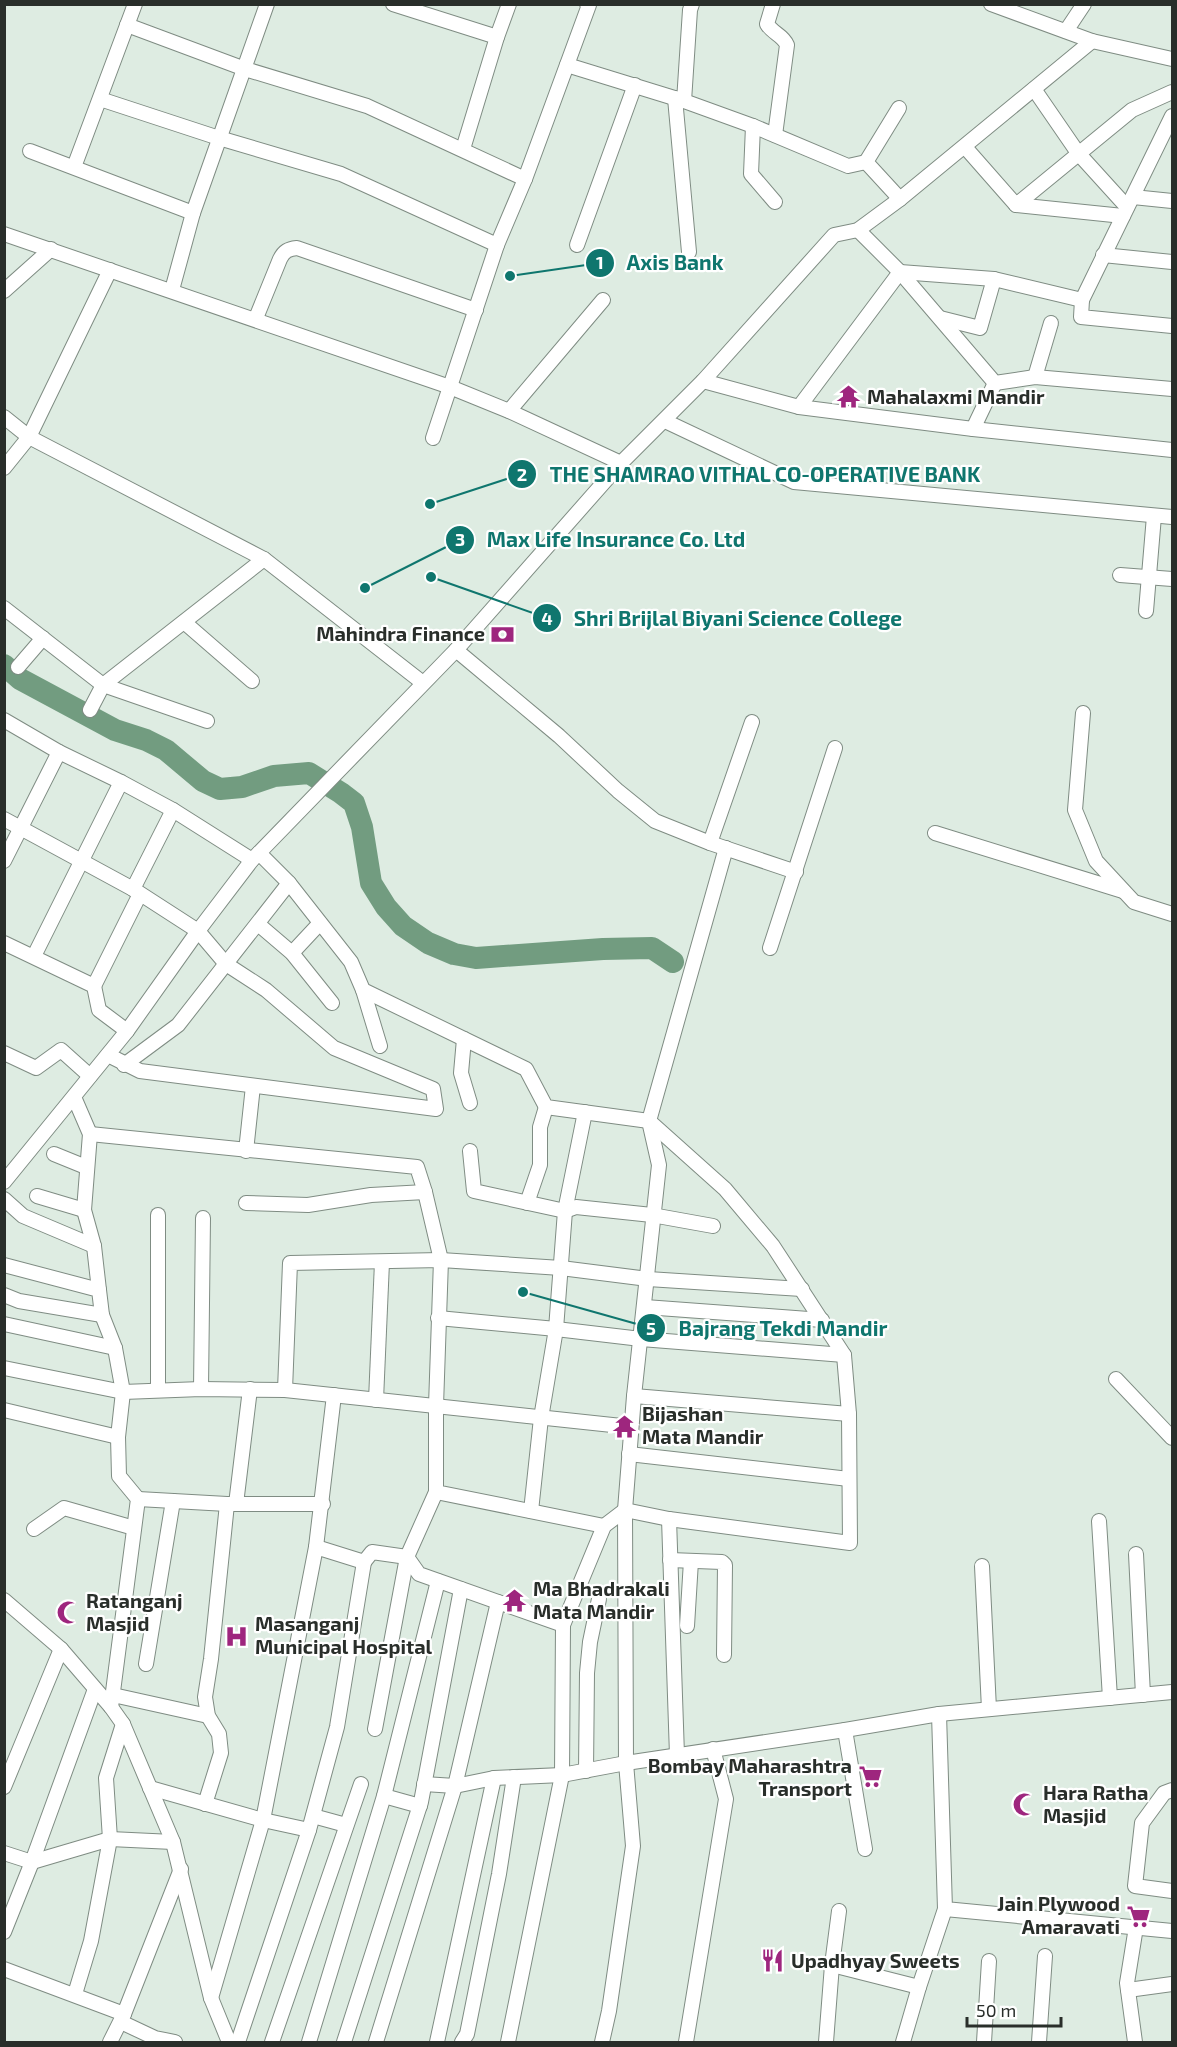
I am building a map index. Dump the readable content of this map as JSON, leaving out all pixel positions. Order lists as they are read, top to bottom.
{
  "places": {
    "other": [
      "Axis Bank",
      "THE SHAMRAO VITHAL CO-OPERATIVE BANK",
      "Shri Brijlal Biyani Science College",
      "Max Life Insurance Co. Ltd",
      "Bajrang Tekdi Mandir"
    ],
    "temple": ["Mahalaxmi Mandir", "Bijashan Mata Mandir", "Ma Bhadrakali Mata Mandir"],
    "bank": ["Mahindra Finance"],
    "mosque": ["Ratanganj Masjid", "Hara Ratha Masjid"],
    "hospital": ["Masanganj Municipal Hospital"],
    "supermarket": ["Bombay Maharashtra Transport", "Jain Plywood Amaravati"],
    "restaurant": ["Upadhyay Sweets"]
  },
  "scale_bar": "50 m"
}
